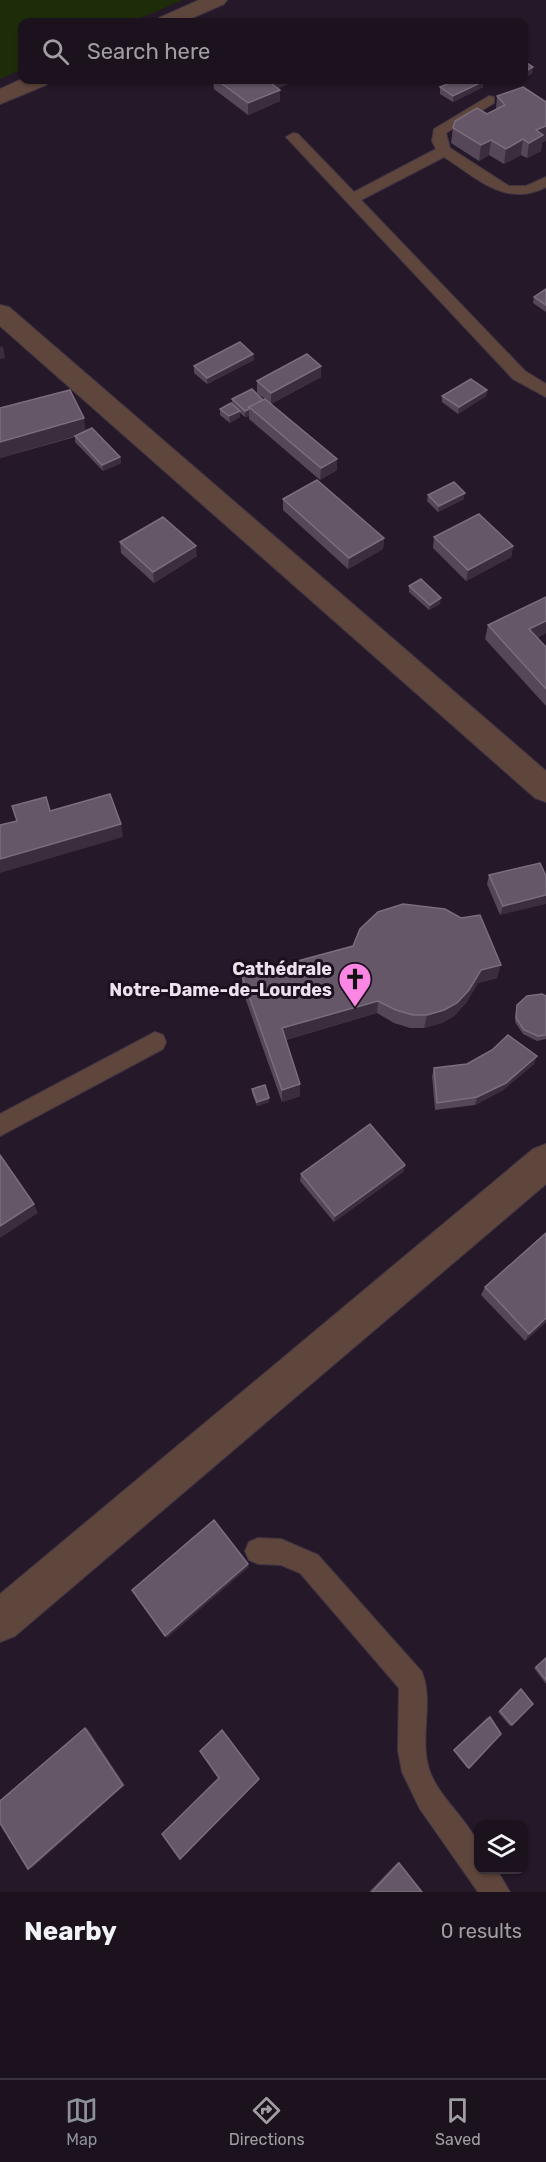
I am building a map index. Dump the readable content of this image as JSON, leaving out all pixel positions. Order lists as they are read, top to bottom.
{
  "places": {
    "church": ["Cathédrale Notre-Dame-de-Lourdes"]
  },
  "page": {
    "search": "Search here",
    "heading": ["Nearby", "0 results"],
    "nav": ["Map", "Directions", "Saved"]
  }
}
